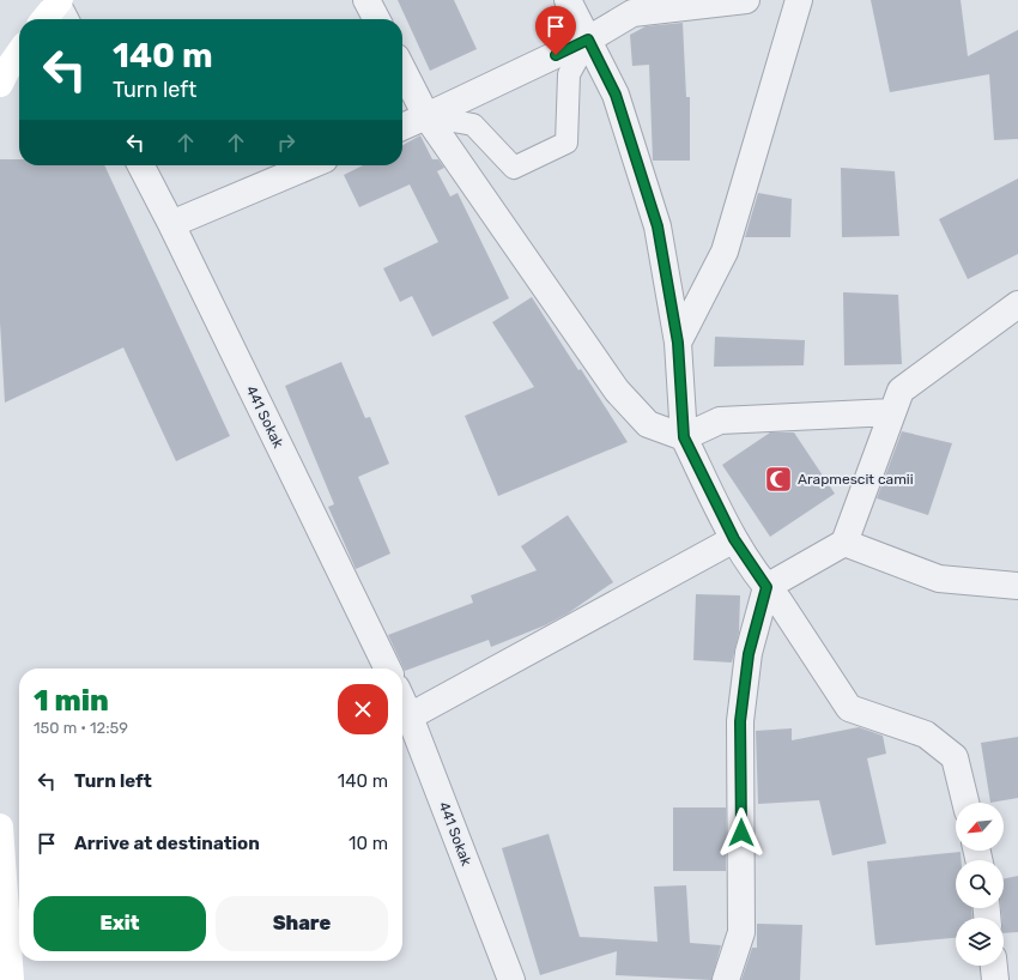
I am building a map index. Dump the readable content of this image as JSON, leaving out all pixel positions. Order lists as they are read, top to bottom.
{
  "streets": {
    "street": ["441 Sokak"]
  },
  "places": {
    "mosque": ["Arapmescit camii"]
  },
  "north": "bottom left",
  "page": {
    "turn": ["140 m", "Turn left"],
    "heading": ["1 min", "150 m · 12:59"],
    "list": [
      {
        "name": "Turn left",
        "value": "140 m"
      },
      {
        "name": "Arrive at destination",
        "value": "10 m"
      }
    ],
    "buttons": ["Exit", "Share"]
  }
}
